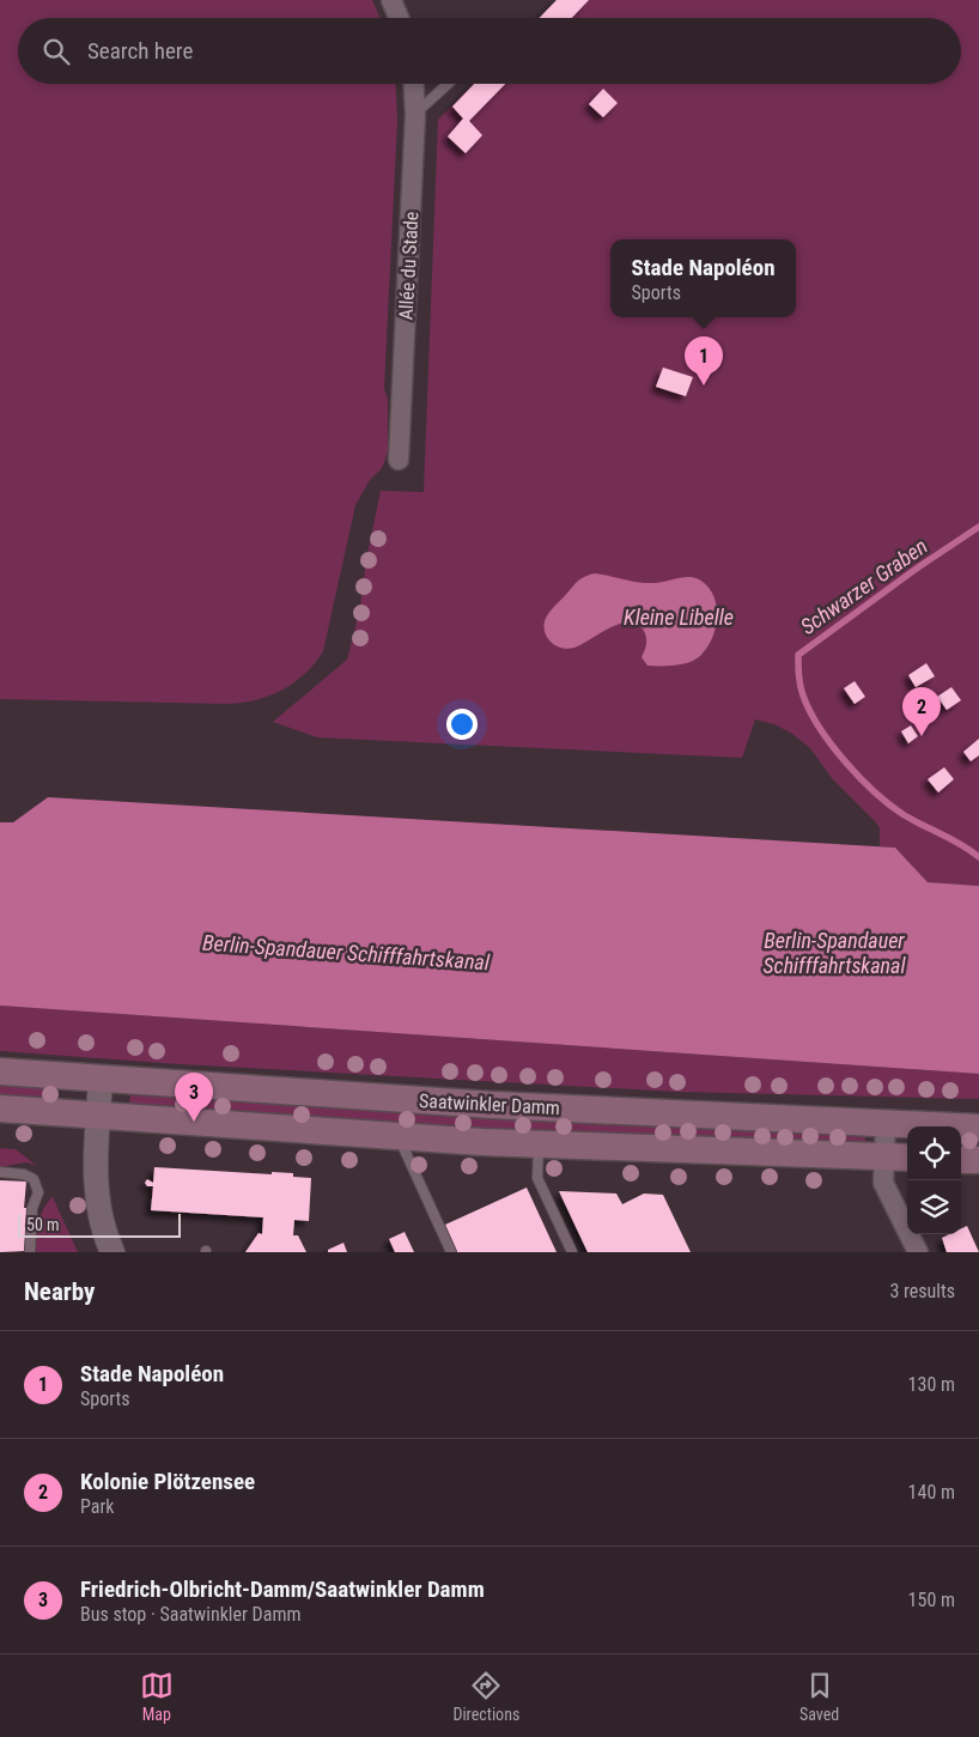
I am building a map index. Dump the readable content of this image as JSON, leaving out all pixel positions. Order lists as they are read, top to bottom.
{
  "streets": {
    "main road": ["Saatwinkler Damm"],
    "street": ["Allée du Stade"]
  },
  "water": ["Schwarzer Graben", "Kleine Libelle", "Berlin-Spandauer Schifffahrtskanal"],
  "scale_bar": "50 m",
  "page": {
    "search": "Search here",
    "popup": ["Stade Napoléon", "Sports"],
    "pins": ["1", "2", "3"],
    "scale": "50 m",
    "heading": ["Nearby", "3 results"],
    "list": [
      {
        "mark": "1",
        "name": "Stade Napoléon",
        "note": "Sports",
        "value": "130 m"
      },
      {
        "mark": "2",
        "name": "Kolonie Plötzensee",
        "note": "Park",
        "value": "140 m"
      },
      {
        "mark": "3",
        "name": "Friedrich-Olbricht-Damm/Saatwinkler Damm",
        "note": "Bus stop · Saatwinkler Damm",
        "value": "150 m"
      }
    ],
    "nav": ["Map", "Directions", "Saved"]
  }
}
